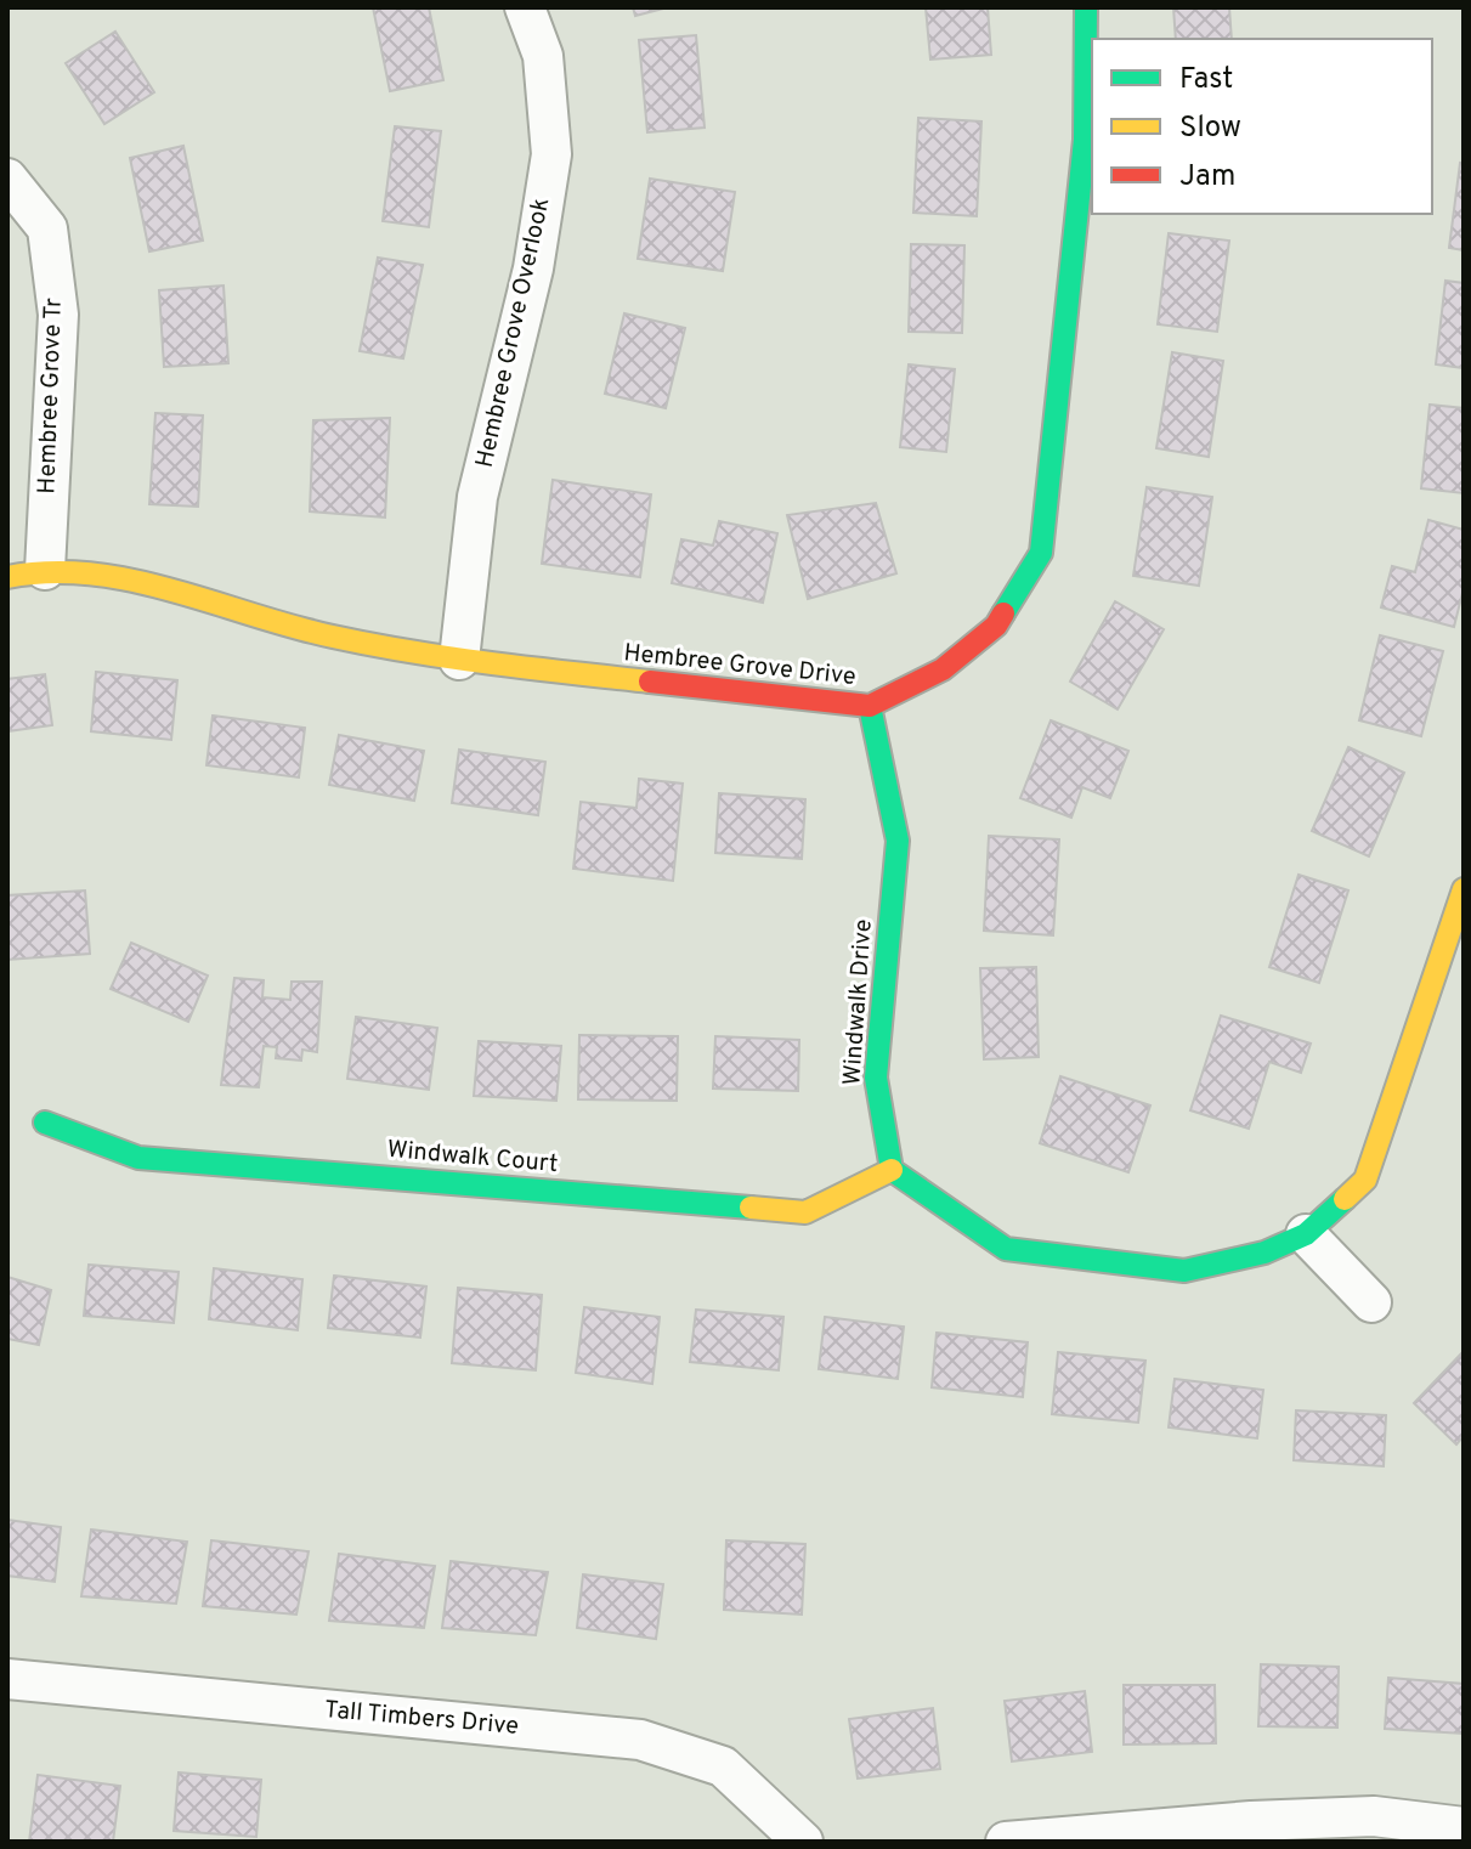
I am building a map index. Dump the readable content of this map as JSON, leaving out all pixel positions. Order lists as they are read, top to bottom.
{
  "streets": {
    "street": [
      "Hembree Grove Overlook",
      "Hembree Grove Tr",
      "Hembree Grove Drive",
      "Windwalk Drive",
      "Windwalk Court",
      "Tall Timbers Drive"
    ]
  },
  "crossings": [
    ["Hembree Grove Overlook", "Hembree Grove Drive"],
    ["Hembree Grove Tr", "Hembree Grove Drive"],
    ["Hembree Grove Drive", "Windwalk Drive"],
    ["Windwalk Drive", "Windwalk Court"]
  ],
  "legend": ["Fast", "Slow", "Jam"]
}
